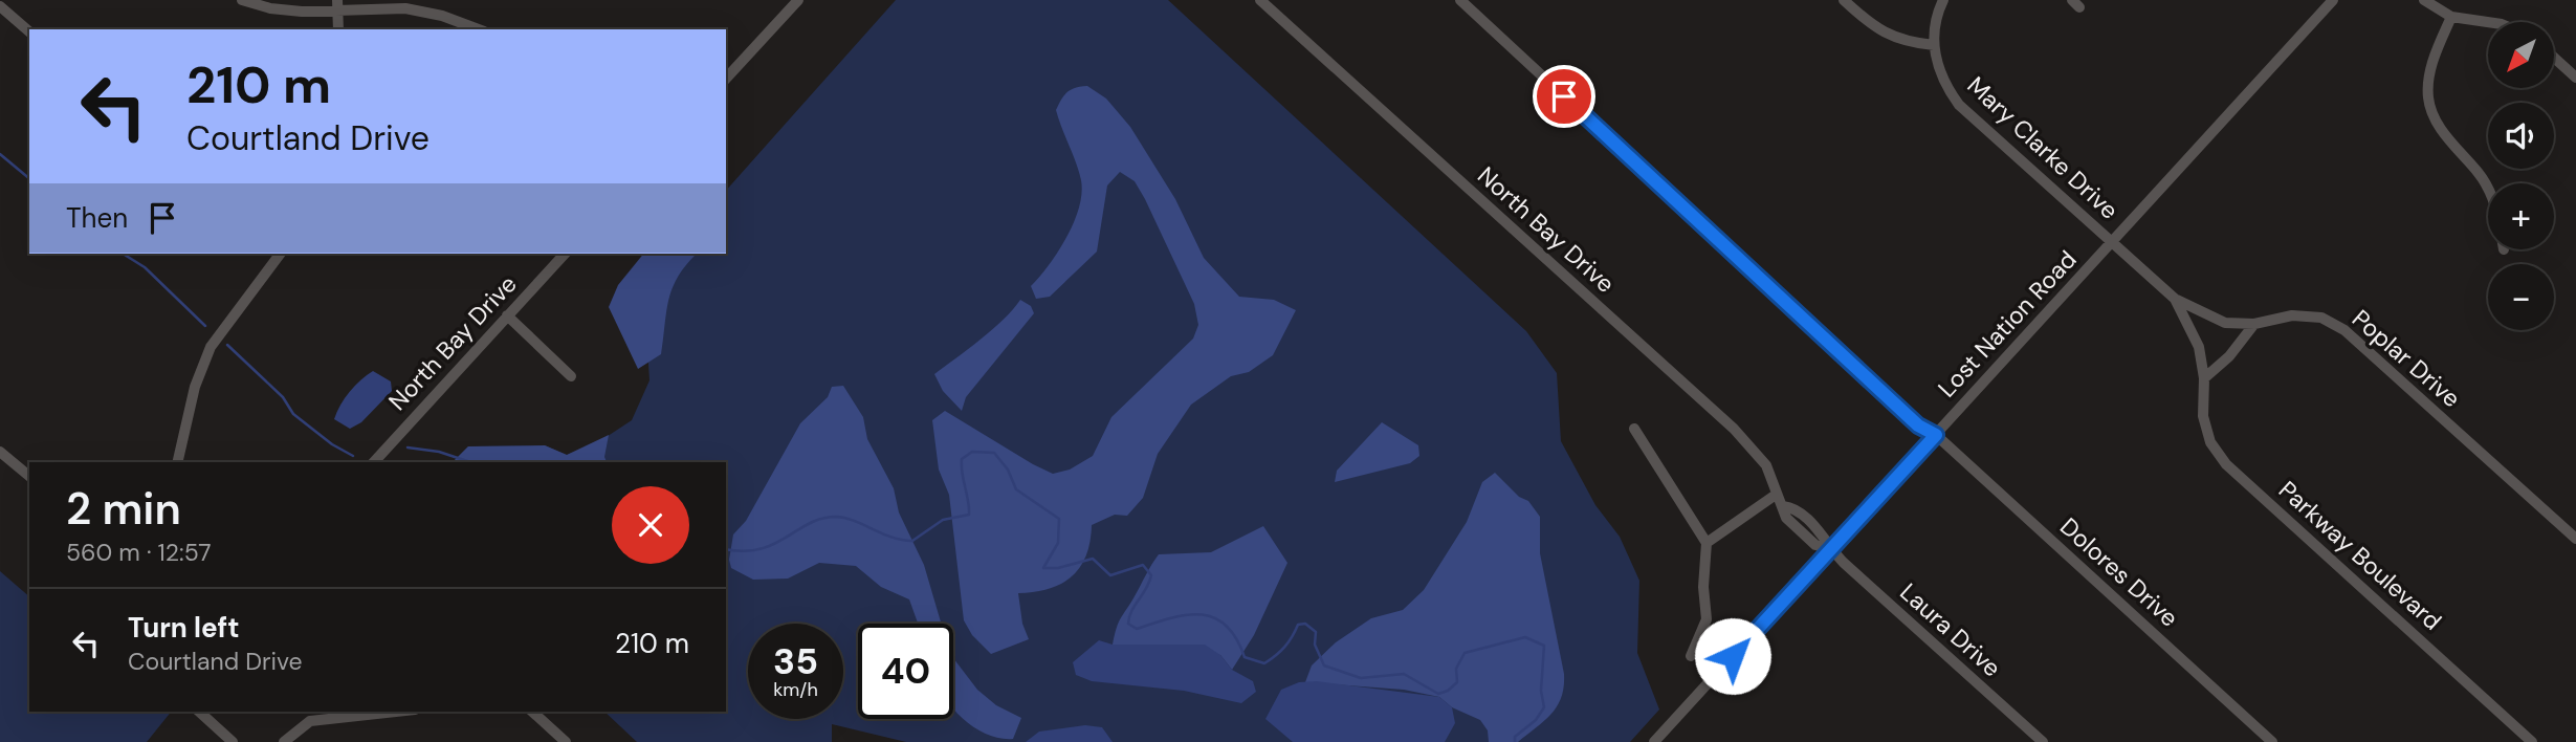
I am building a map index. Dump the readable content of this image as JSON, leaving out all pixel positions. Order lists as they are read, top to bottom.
{
  "streets": {
    "street": [
      "Mary Clarke Drive",
      "North Bay Drive",
      "Lost Nation Road",
      "Poplar Drive",
      "Parkway Boulevard",
      "Dolores Drive",
      "Laura Drive"
    ]
  },
  "crossings": [
    ["Mary Clarke Drive", "Lost Nation Road"],
    ["Mary Clarke Drive", "Parkway Boulevard"],
    ["North Bay Drive", "Lost Nation Road"],
    ["North Bay Drive", "Laura Drive"],
    ["Lost Nation Road", "Parkway Boulevard"],
    ["Lost Nation Road", "Dolores Drive"],
    ["Lost Nation Road", "Laura Drive"],
    ["Poplar Drive", "Parkway Boulevard"]
  ],
  "north": "bottom left",
  "page": {
    "map_buttons": ["+", "−"],
    "turn": ["210 m", "Courtland Drive"],
    "then": "Then",
    "heading": ["2 min", "560 m · 12:57"],
    "list": [
      {
        "name": "Turn left",
        "note": "Courtland Drive",
        "value": "210 m"
      }
    ],
    "speed": "35 km/h",
    "limit": "40"
  }
}
